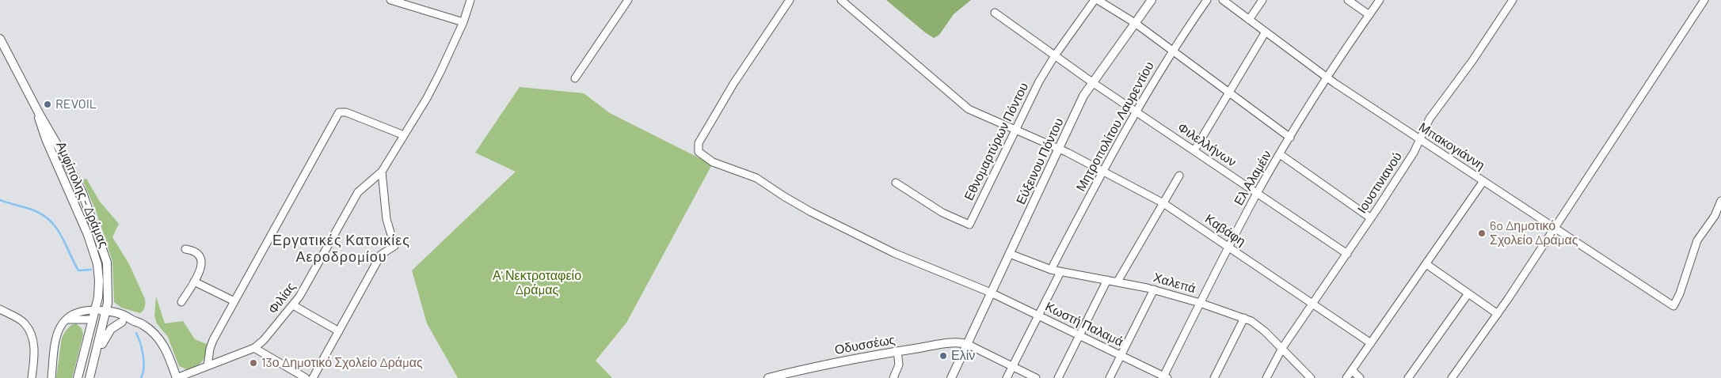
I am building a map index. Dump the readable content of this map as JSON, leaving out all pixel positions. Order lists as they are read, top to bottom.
{
  "streets": {
    "main road": ["Εύξεινου Πόντου", "Αμφίπολης - Δράμας", "Οδυσσέως"],
    "street": [
      "Μητροπολίτου Λαυρεντίου",
      "Εθνομαρτύρων Πόντου",
      "Φιλελλήνων",
      "Μπακογιάννη",
      "Ελ Αλαμέιν",
      "Ιουστινιανού",
      "Καβάφη",
      "Χαλεπά",
      "Φιλίας",
      "Κωστή Παλαμά"
    ]
  },
  "crossings": [
    ["Μητροπολίτου Λαυρεντίου", "Φιλελλήνων"],
    ["Μητροπολίτου Λαυρεντίου", "Καβάφη"],
    ["Μητροπολίτου Λαυρεντίου", "Χαλεπά"],
    ["Εθνομαρτύρων Πόντου", "Φιλελλήνων"],
    ["Εθνομαρτύρων Πόντου", "Καβάφη"],
    ["Φιλελλήνων", "Εύξεινου Πόντου"],
    ["Φιλελλήνων", "Ελ Αλαμέιν"],
    ["Φιλελλήνων", "Ιουστινιανού"],
    ["Μπακογιάννη", "Ελ Αλαμέιν"],
    ["Μπακογιάννη", "Ιουστινιανού"],
    ["Εύξεινου Πόντου", "Καβάφη"],
    ["Εύξεινου Πόντου", "Χαλεπά"],
    ["Εύξεινου Πόντου", "Κωστή Παλαμά"],
    ["Εύξεινου Πόντου", "Οδυσσέως"],
    ["Ελ Αλαμέιν", "Καβάφη"],
    ["Ελ Αλαμέιν", "Χαλεπά"],
    ["Ελ Αλαμέιν", "Κωστή Παλαμά"],
    ["Ιουστινιανού", "Καβάφη"],
    ["Ιουστινιανού", "Χαλεπά"]
  ],
  "districts": ["Εργατικές Κατοικίες Αεροδρομίου"],
  "parks": ["Α' Νεκτροταφείο Δράμας"],
  "places": [
    "REVOIL",
    "6o Δημοτικό Σχολείο Δράμας",
    "Ελίν",
    "13ο Δημοτικό Σχολείο Δράμας"
  ]
}
